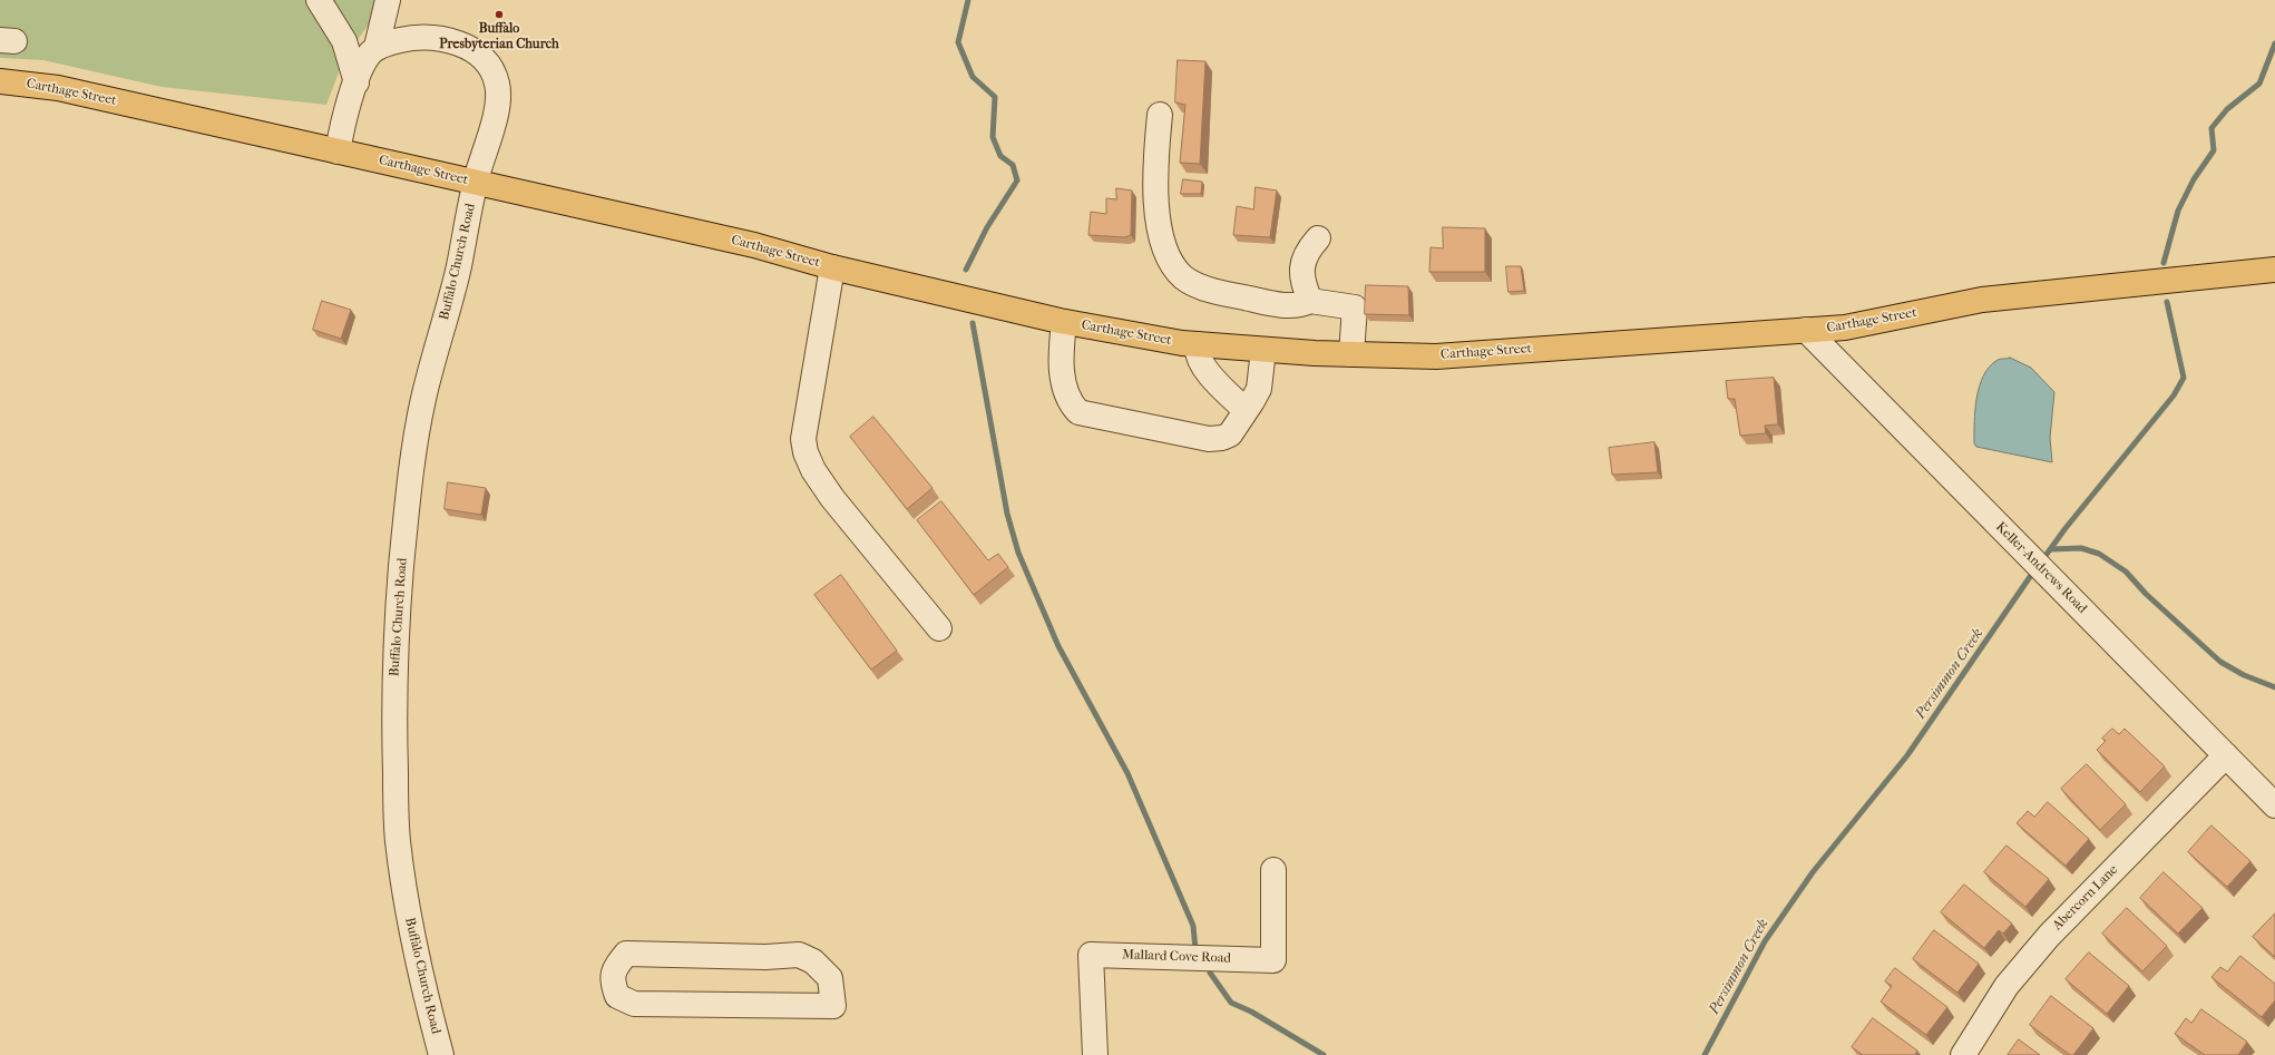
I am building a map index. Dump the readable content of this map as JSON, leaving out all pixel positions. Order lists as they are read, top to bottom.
{
  "streets": {
    "main road": ["Carthage Street"],
    "street": [
      "Buffalo Church Road",
      "Keller-Andrews Road",
      "Abercorn Lane",
      "Mallard Cove Road"
    ]
  },
  "crossings": [
    ["Carthage Street", "Buffalo Church Road"],
    ["Carthage Street", "Keller-Andrews Road"],
    ["Keller-Andrews Road", "Abercorn Lane"]
  ],
  "water": ["Persimmon Creek"],
  "places": ["Buffalo Presbyterian Church"]
}
